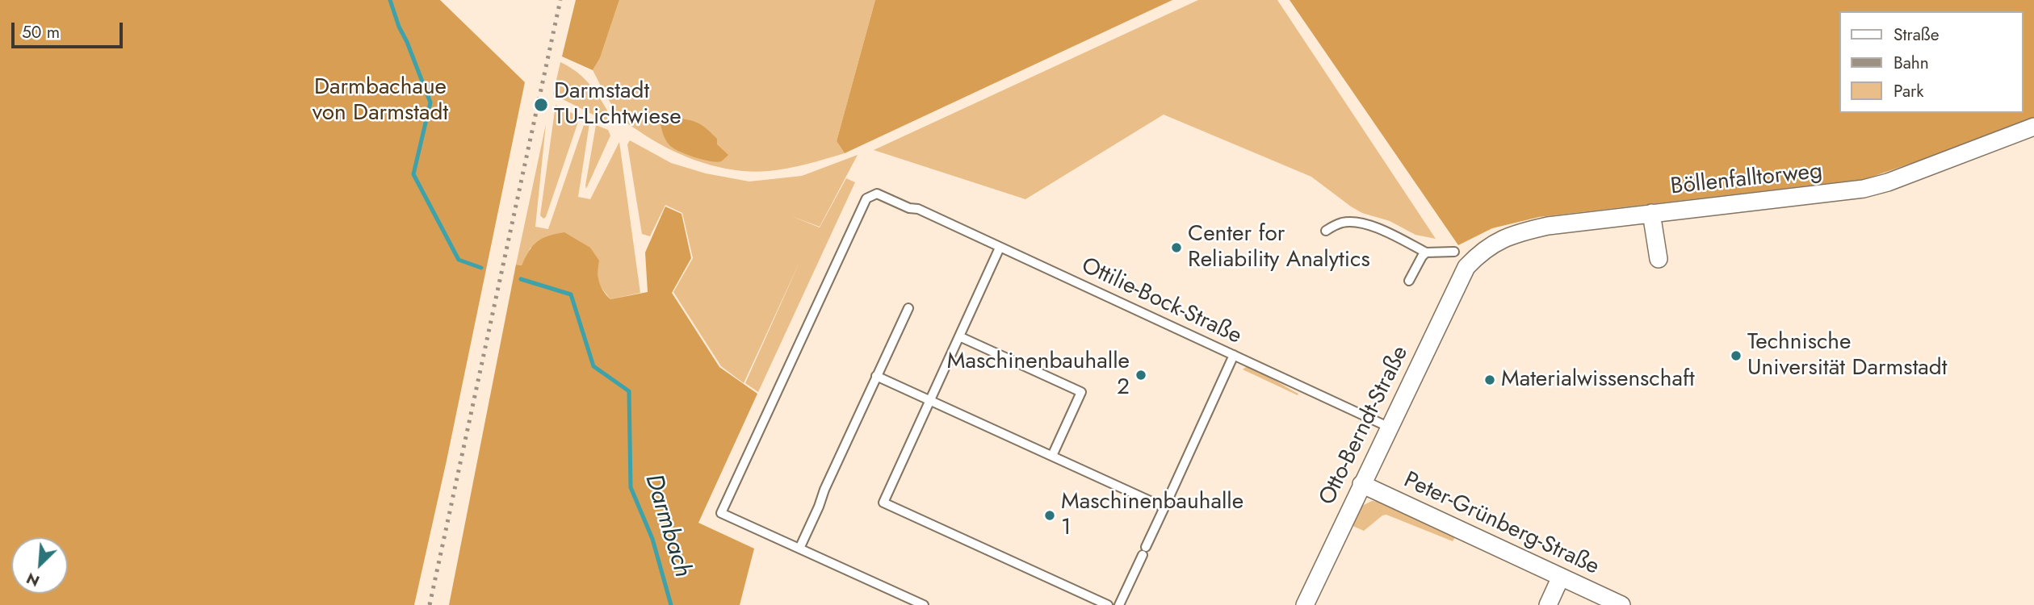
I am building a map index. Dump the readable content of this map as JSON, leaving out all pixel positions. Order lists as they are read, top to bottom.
{
  "streets": {
    "street": ["Böllenfalltorweg", "Otto-Berndt-Straße", "Peter-Grünberg-Straße"],
    "lane": ["Ottilie-Bock-Straße"]
  },
  "crossings": [
    ["Böllenfalltorweg", "Otto-Berndt-Straße"],
    ["Ottilie-Bock-Straße", "Otto-Berndt-Straße"],
    ["Otto-Berndt-Straße", "Peter-Grünberg-Straße"]
  ],
  "water": ["Darmbach"],
  "parks": ["Darmbachaue von Darmstadt"],
  "places": [
    "Darmstadt TU-Lichtwiese",
    "Center for Reliability Analytics",
    "Technische Universität Darmstadt",
    "Maschinenbauhalle 2",
    "Materialwissenschaft",
    "Maschinenbauhalle 1"
  ],
  "legend": ["Straße", "Bahn", "Park"],
  "scale_bar": "50 m",
  "north": "bottom left"
}
